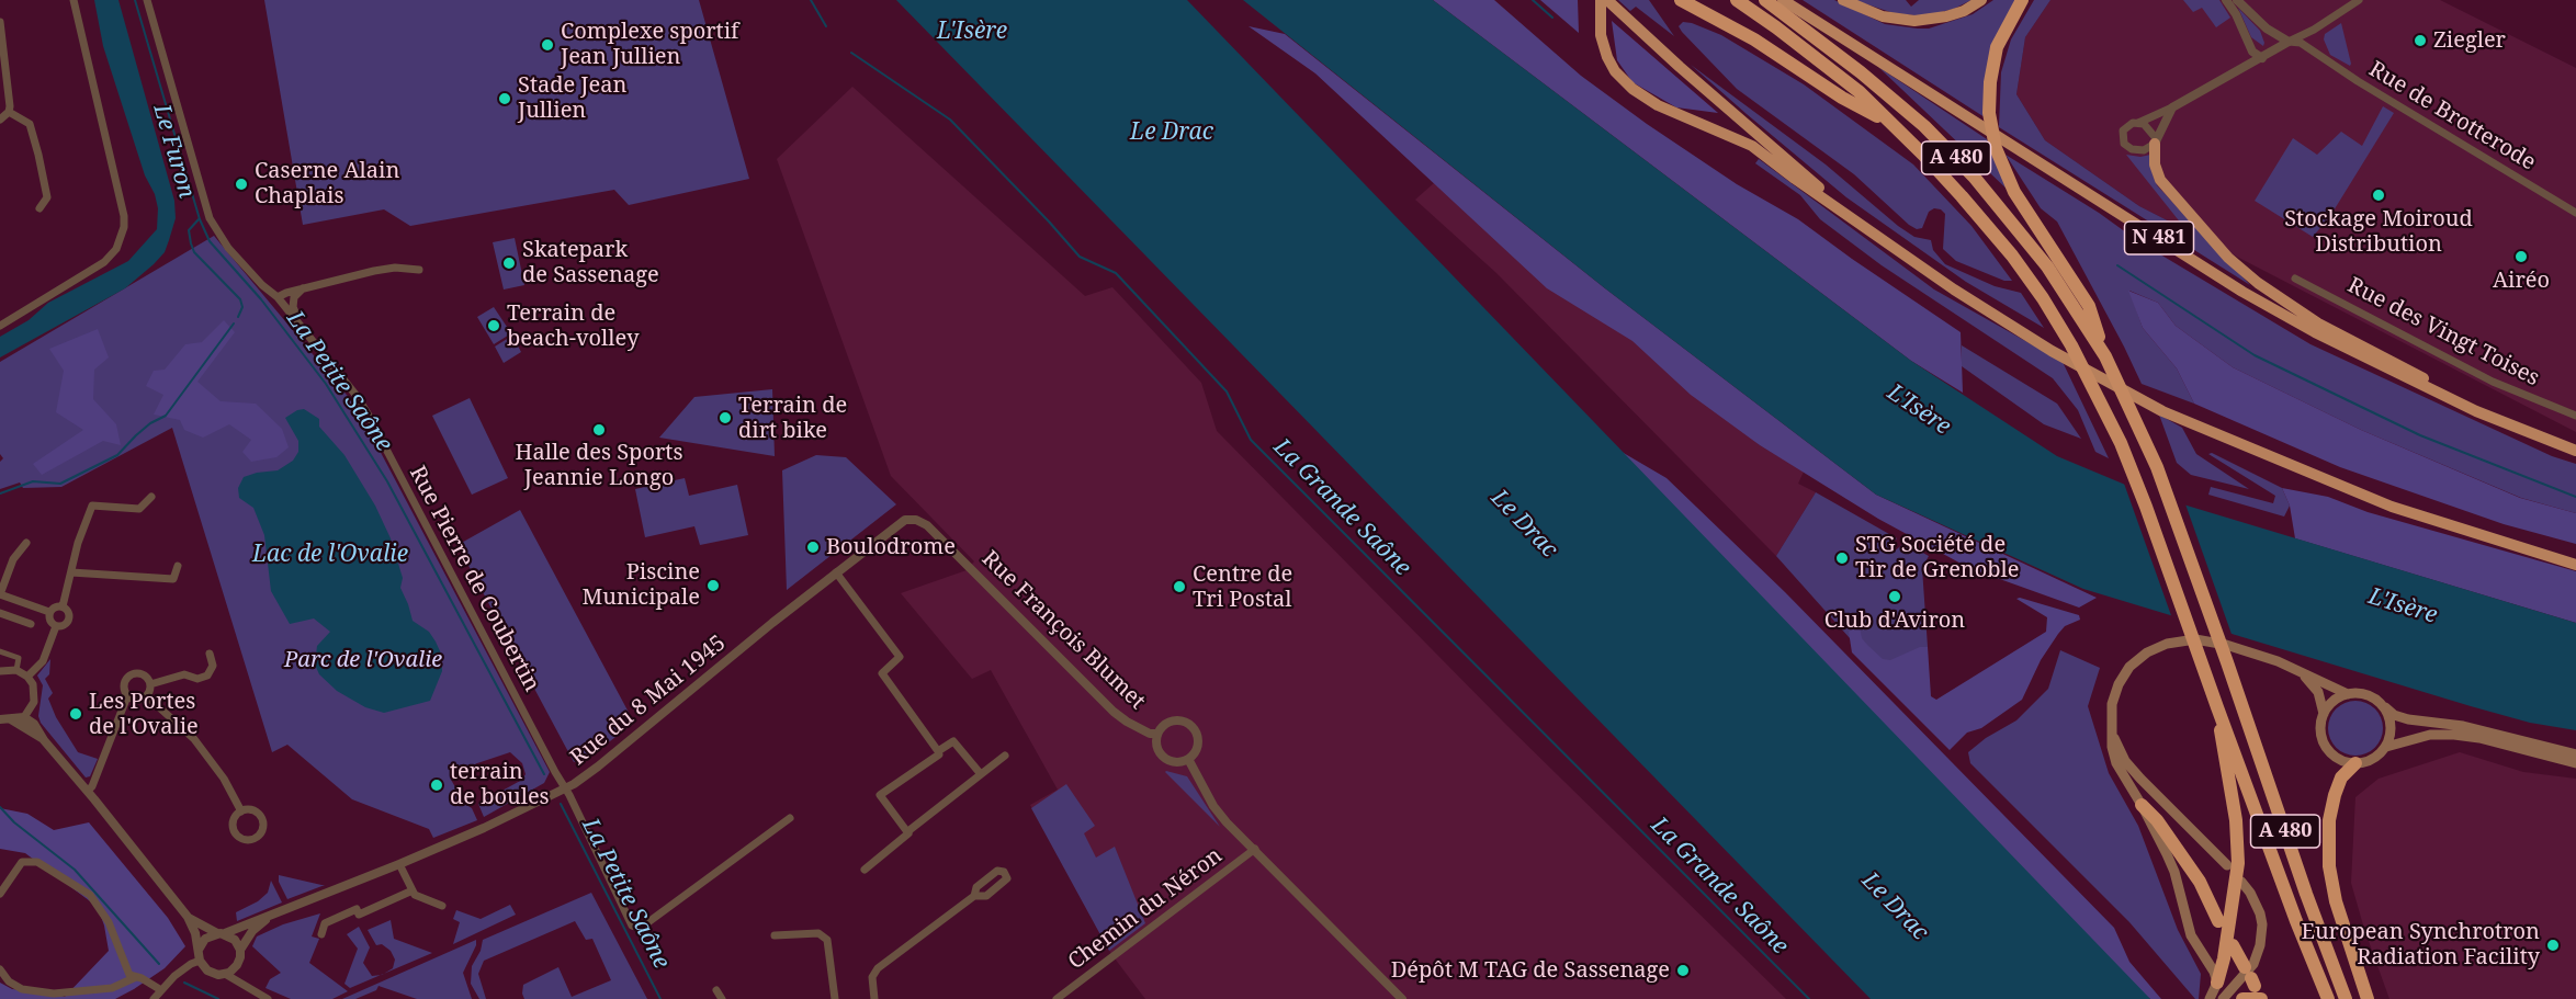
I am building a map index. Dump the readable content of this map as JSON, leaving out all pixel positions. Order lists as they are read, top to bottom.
{
  "streets": {
    "highway": ["A 480", "N 481"],
    "street": [
      "Rue de Brotterode",
      "Rue des Vingt Toises",
      "Rue Pierre de Coubertin",
      "Rue François Blumet",
      "Rue du 8 Mai 1945",
      "Chemin du Néron"
    ]
  },
  "crossings": [
    ["Rue Pierre de Coubertin", "Rue du 8 Mai 1945"],
    ["Rue François Blumet", "Rue du 8 Mai 1945"]
  ],
  "water": [
    "L'Isère",
    "Le Drac",
    "Le Furon",
    "La Petite Saône",
    "La Grande Saône",
    "Lac de l'Ovalie"
  ],
  "parks": ["Parc de l'Ovalie"],
  "places": [
    "Ziegler",
    "Complexe sportif Jean Jullien",
    "Stade Jean Jullien",
    "Caserne Alain Chaplais",
    "Stockage Moiroud Distribution",
    "Airéo",
    "Skatepark de Sassenage",
    "Terrain de beach-volley",
    "Terrain de dirt bike",
    "Halle des Sports Jeannie Longo",
    "Boulodrome",
    "STG Société de Tir de Grenoble",
    "Piscine Municipale",
    "Centre de Tri Postal",
    "Club d'Aviron",
    "Les Portes de l'Ovalie",
    "terrain de boules",
    "European Synchrotron Radiation Facility",
    "Dépôt M TAG de Sassenage"
  ]
}
